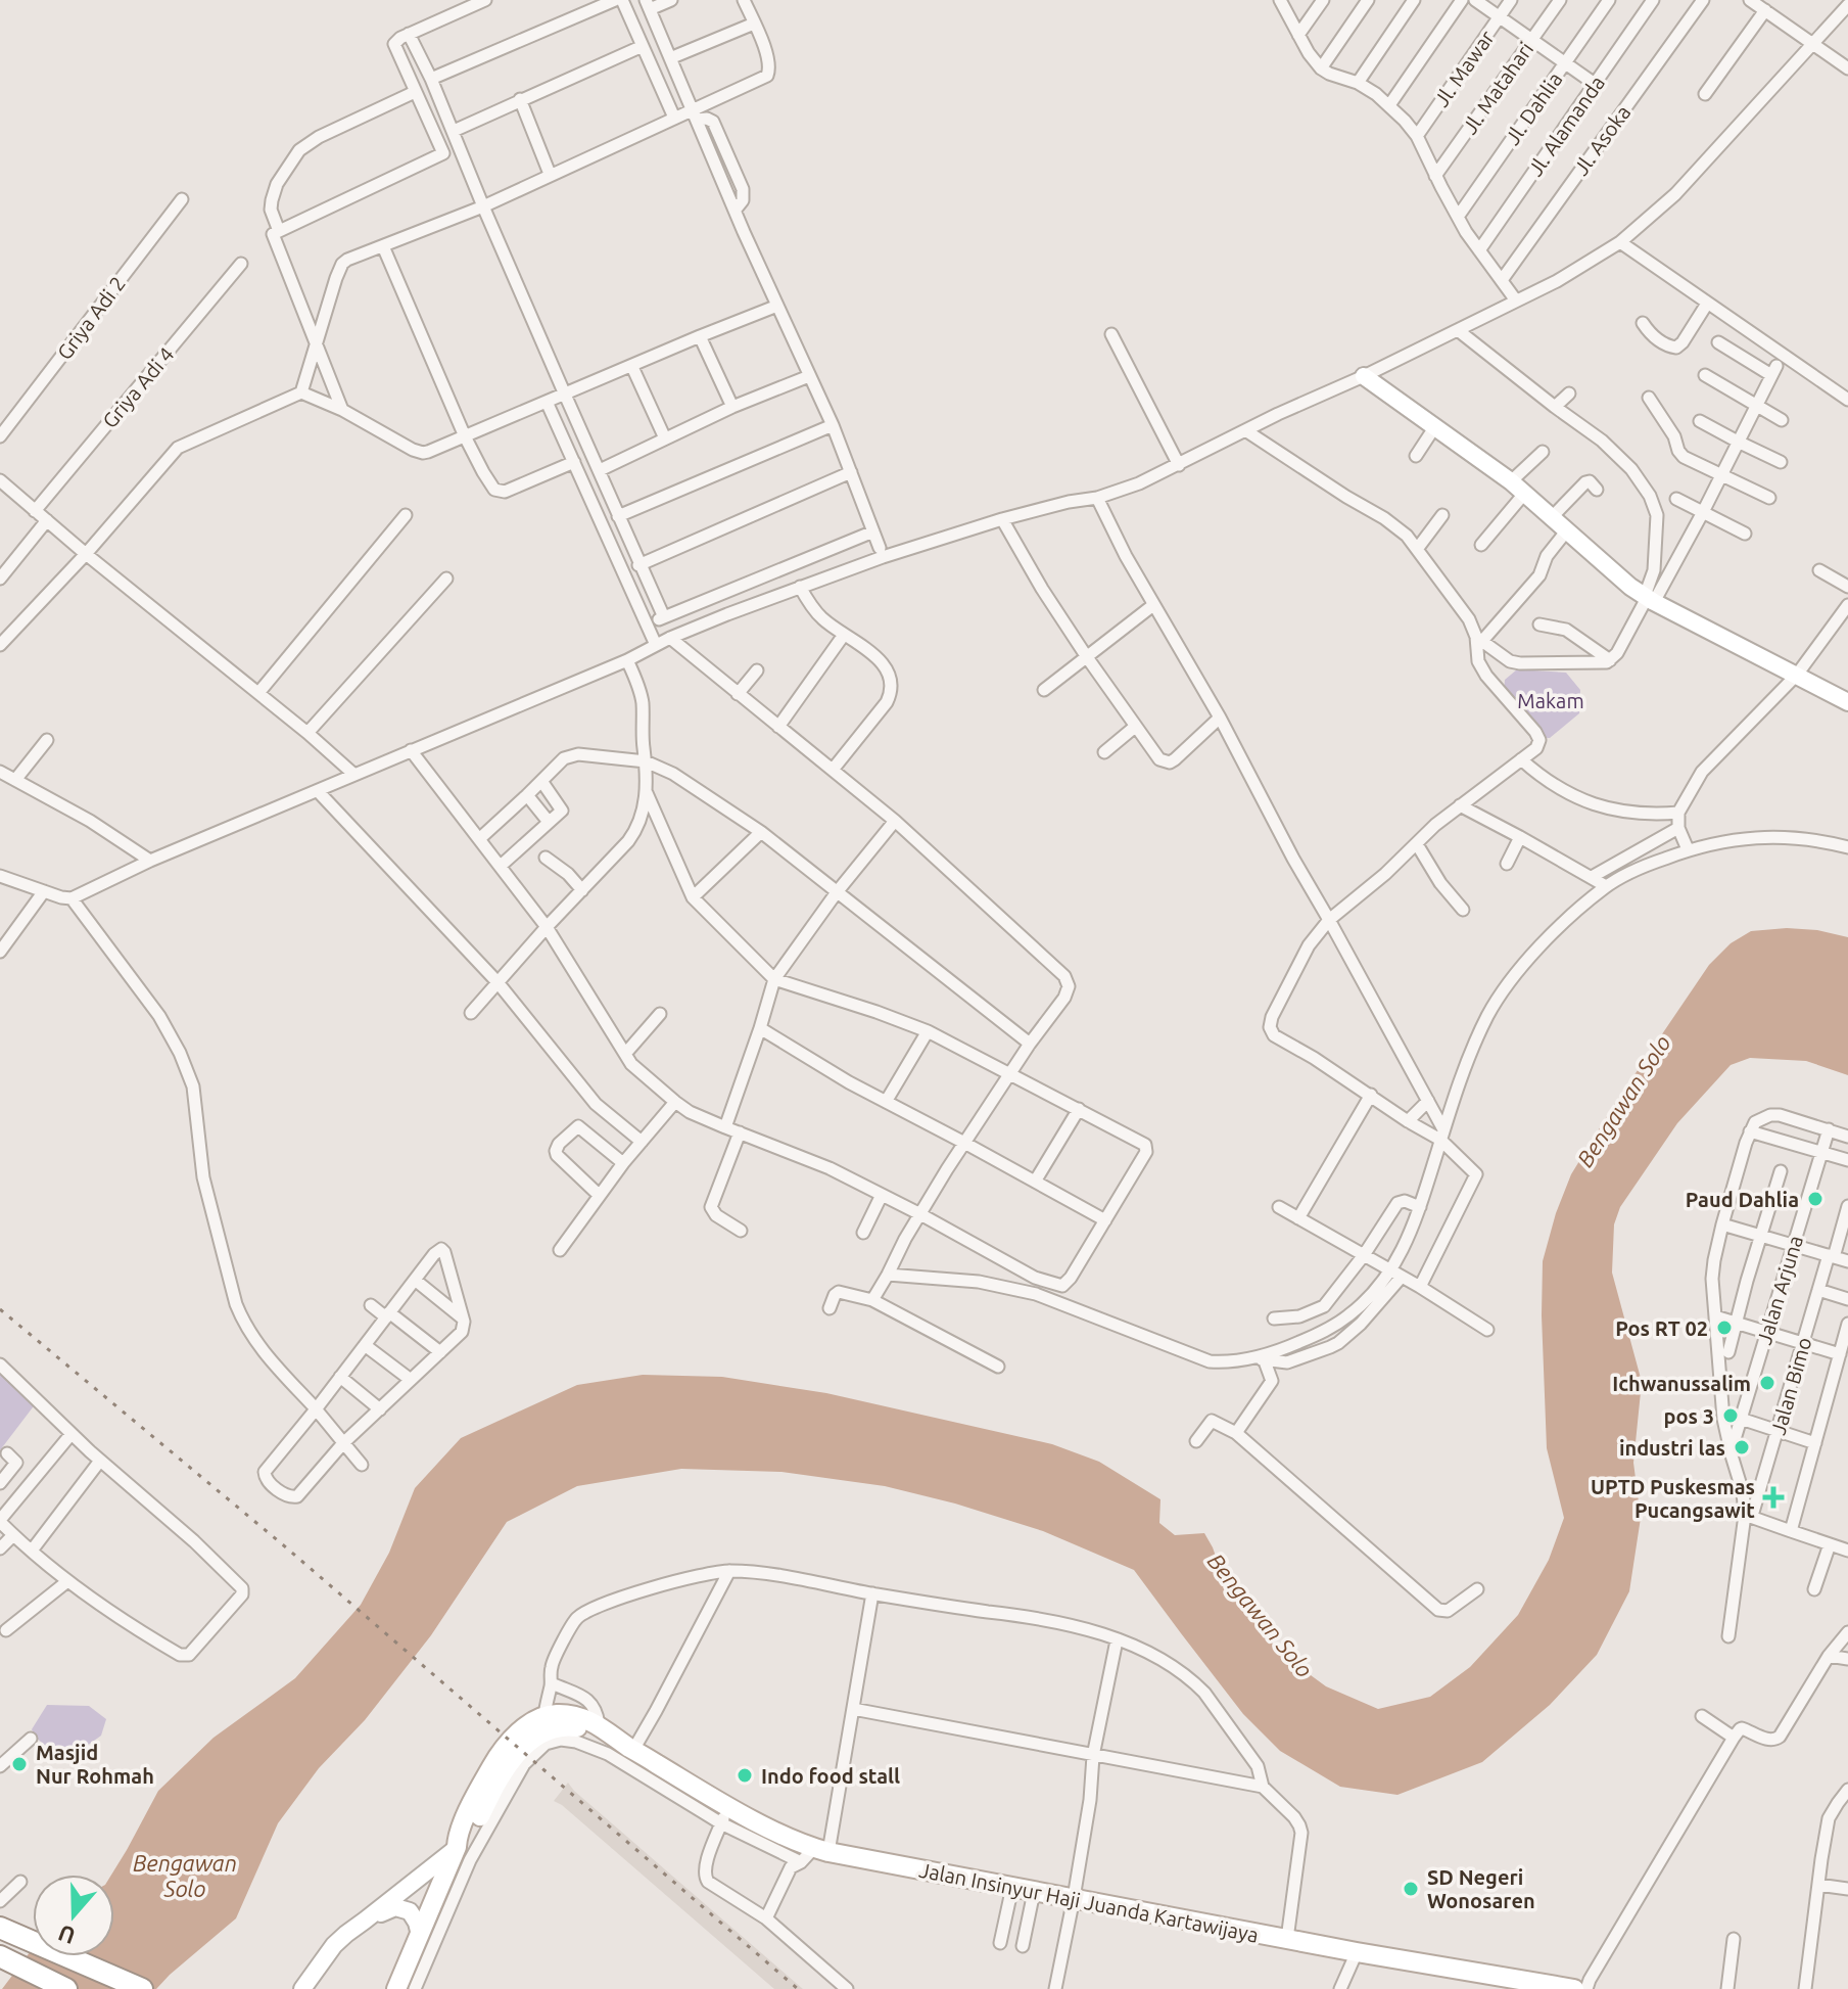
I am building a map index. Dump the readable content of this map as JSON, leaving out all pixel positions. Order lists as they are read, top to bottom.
{
  "streets": {
    "main road": ["Jalan Insinyur Haji Juanda Kartawijaya"],
    "street": [
      "Jl. Mawar",
      "Jl. Matahari",
      "Jl. Dahlia",
      "Jl. Alamanda",
      "Jl. Asoka",
      "Griya Adi 2",
      "Griya Adi 4",
      "Jalan Arjuna",
      "Jalan Bimo"
    ]
  },
  "water": ["Bengawan Solo"],
  "parks": ["Makam"],
  "places": {
    "other": [
      "Paud Dahlia",
      "Pos RT 02",
      "Ichwanussalim",
      "pos 3",
      "industri las",
      "Masjid Nur Rohmah",
      "Indo food stall",
      "SD Negeri Wonosaren"
    ],
    "health": ["UPTD Puskesmas Pucangsawit"]
  },
  "north": "bottom"
}
